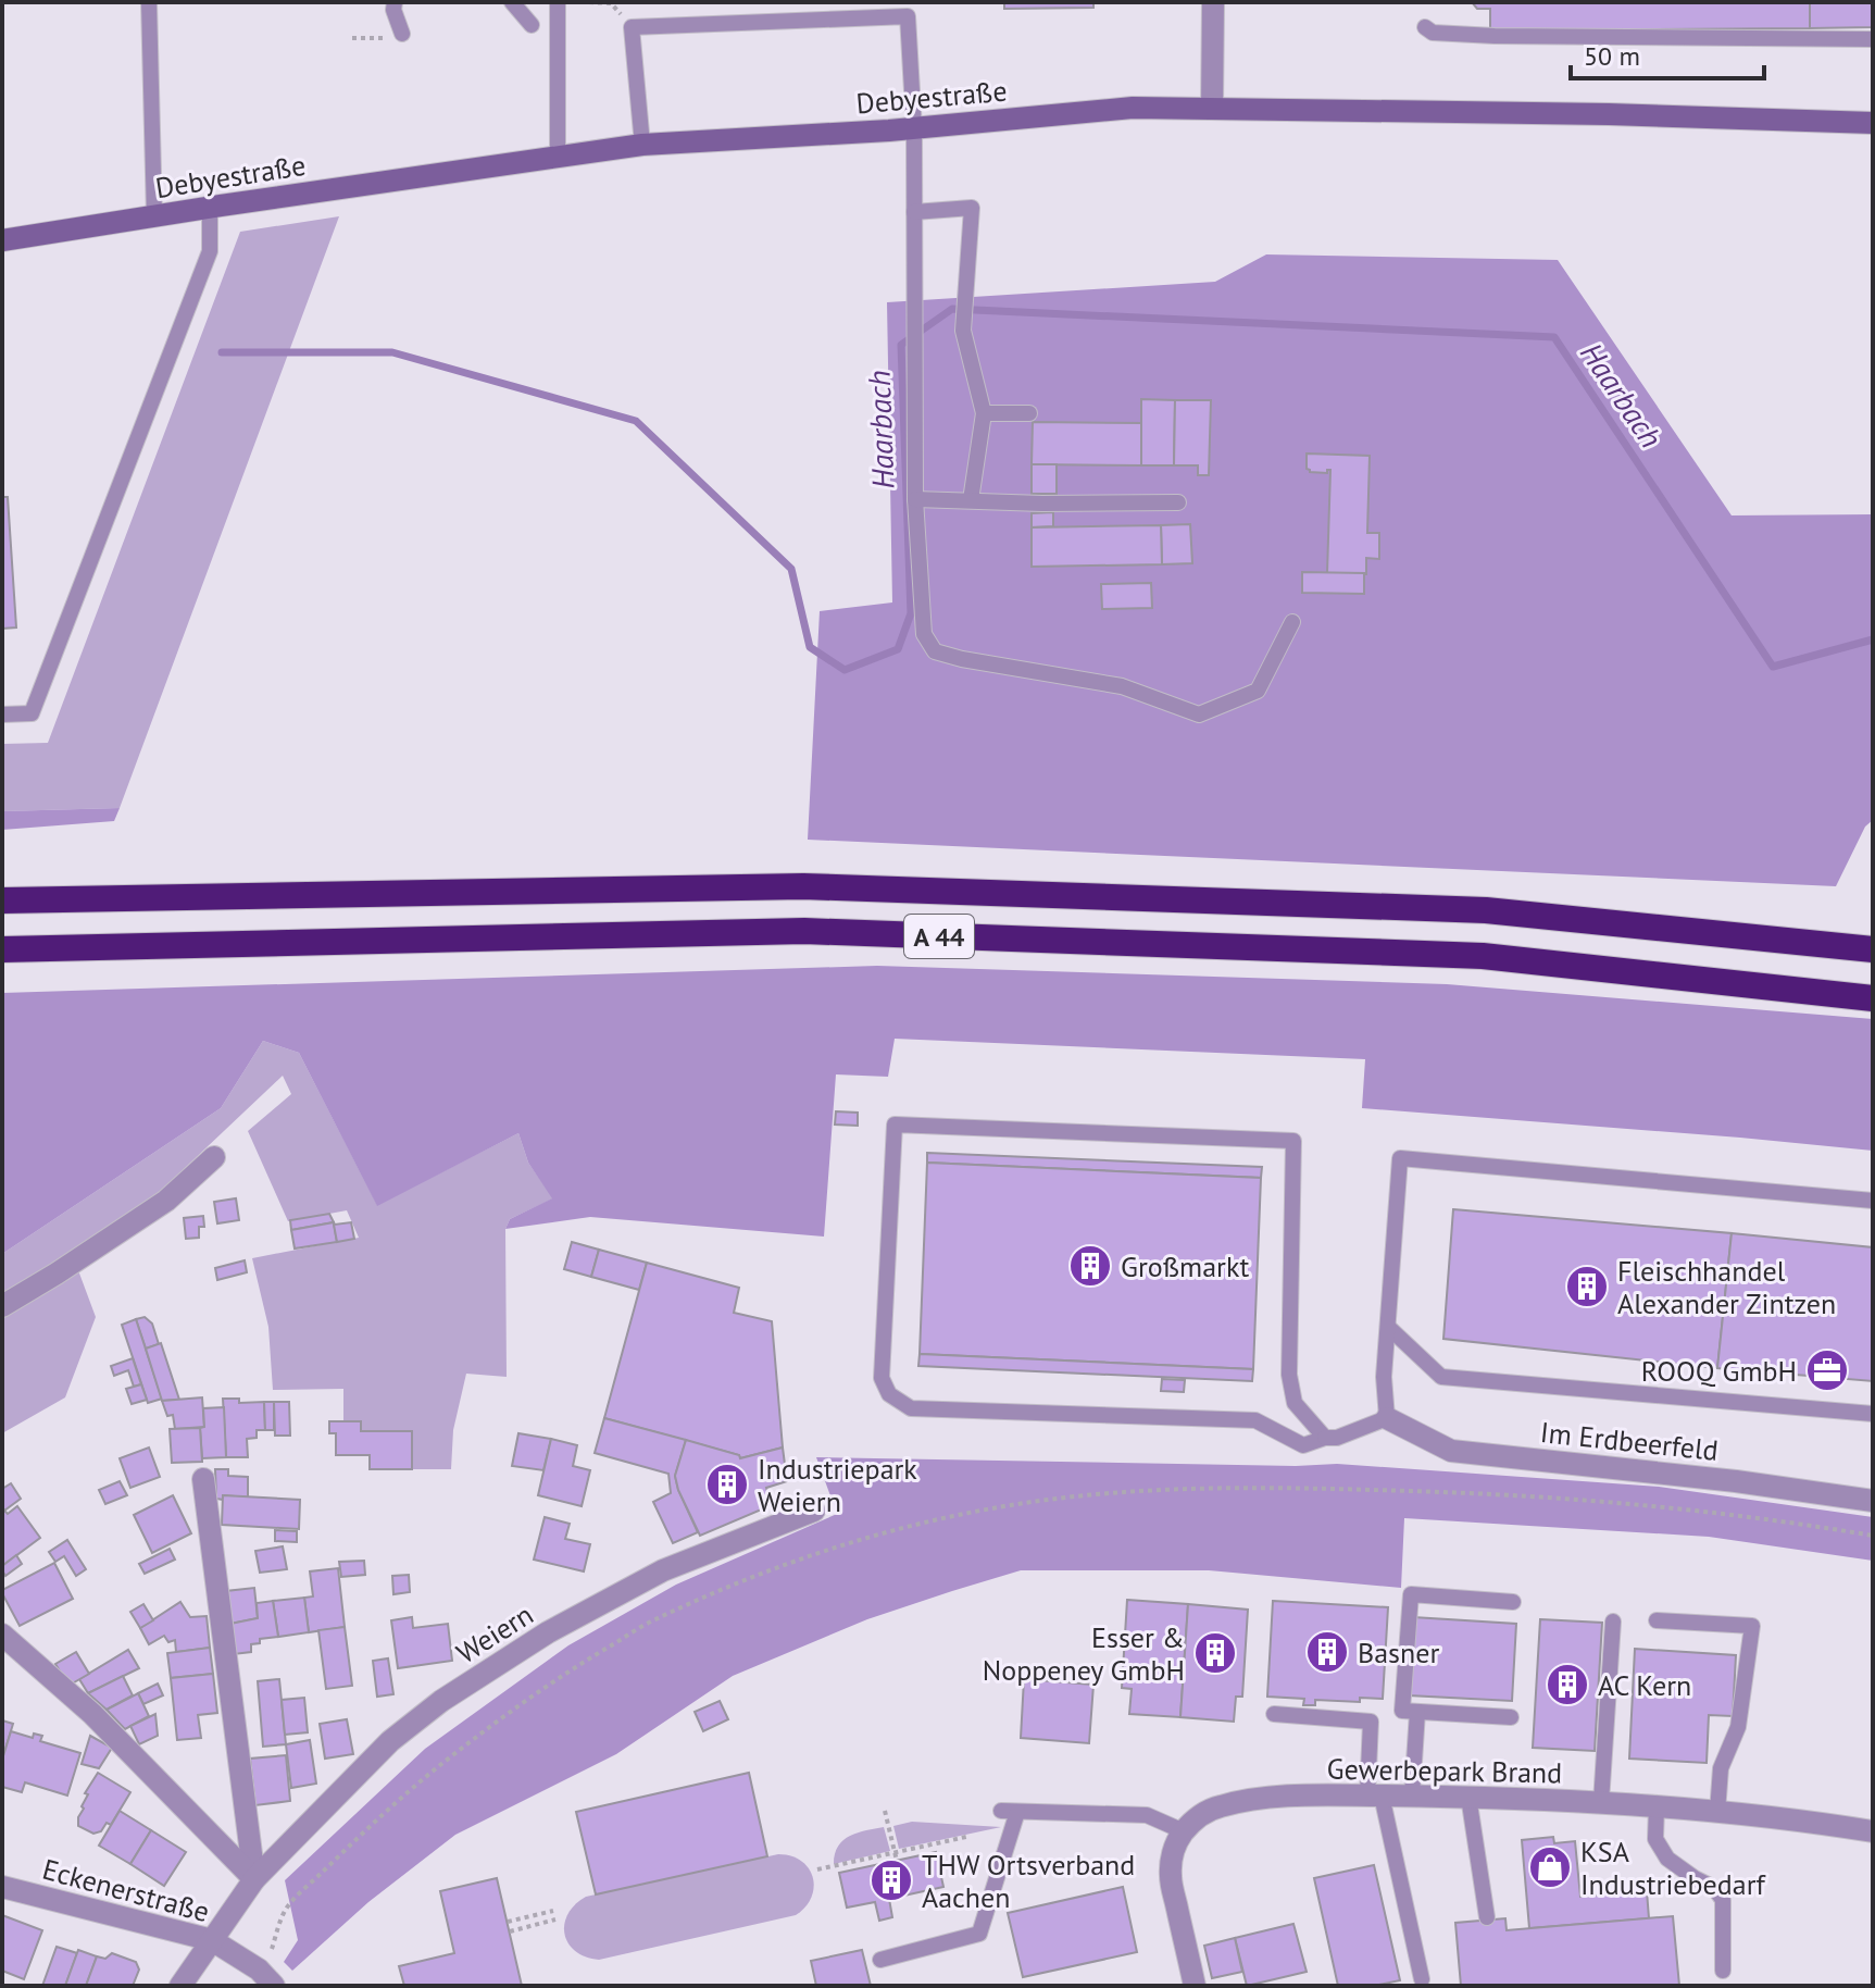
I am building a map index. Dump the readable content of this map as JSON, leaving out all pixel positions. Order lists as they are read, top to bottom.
{
  "streets": {
    "highway": ["A 44"],
    "main road": ["Debyestraße"],
    "street": [
      "Im Erdbeerfeld",
      "Weiern",
      "Gewerbepark Brand",
      "Eckenerstraße"
    ]
  },
  "crossings": [
    ["Weiern", "Eckenerstraße"]
  ],
  "water": ["Haarbach"],
  "places": {
    "building": [
      "Großmarkt",
      "Fleischhandel Alexander Zintzen",
      "Industriepark Weiern",
      "Basner",
      "Esser & Noppeney GmbH",
      "AC Kern",
      "THW Ortsverband Aachen"
    ],
    "office": ["ROOQ GmbH"],
    "shop": ["KSA Industriebedarf"]
  },
  "scale_bar": "50 m"
}
